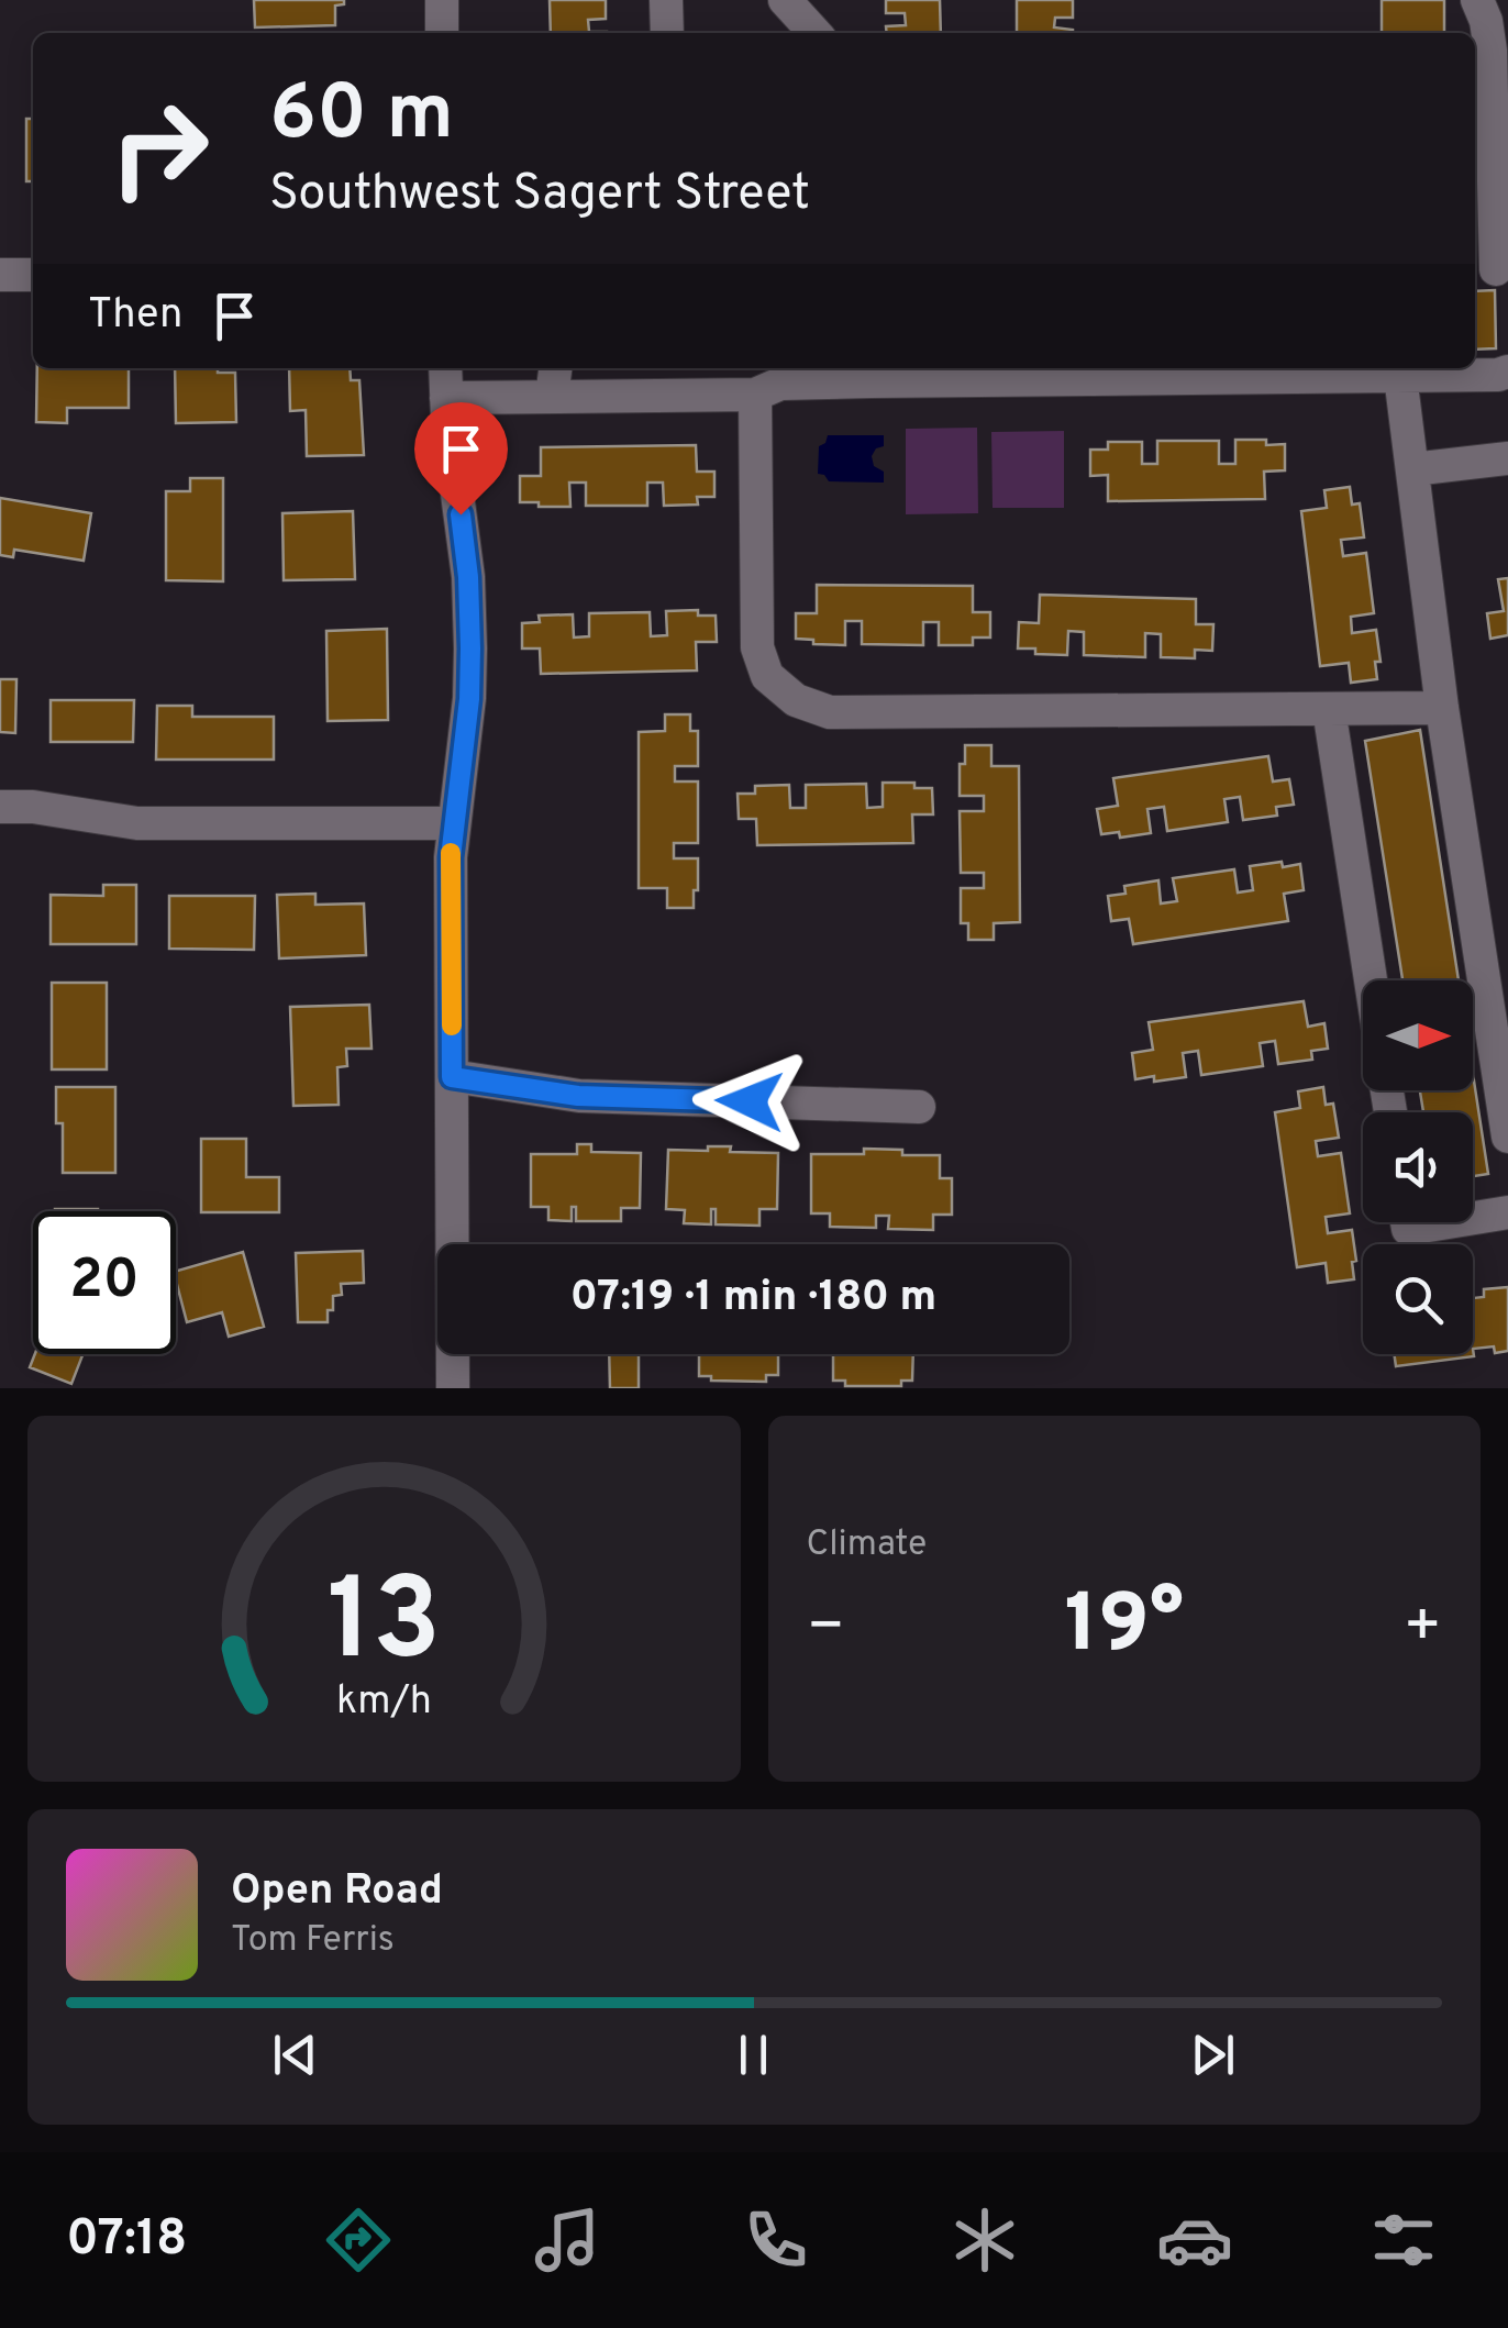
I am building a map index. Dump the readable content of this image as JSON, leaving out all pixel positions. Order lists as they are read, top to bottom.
{
  "north": "right",
  "page": {
    "turn": ["60 m", "Southwest Sagert Street"],
    "then": "Then",
    "limit": "20",
    "trip": "07:19 · 1 min · 180 m",
    "tile": "Climate",
    "heat": ["−", "19°", "+"],
    "song": ["Open Road", "Tom Ferris"],
    "tabs": "07:18",
    "gauge": ["13", "km/h"]
  }
}
